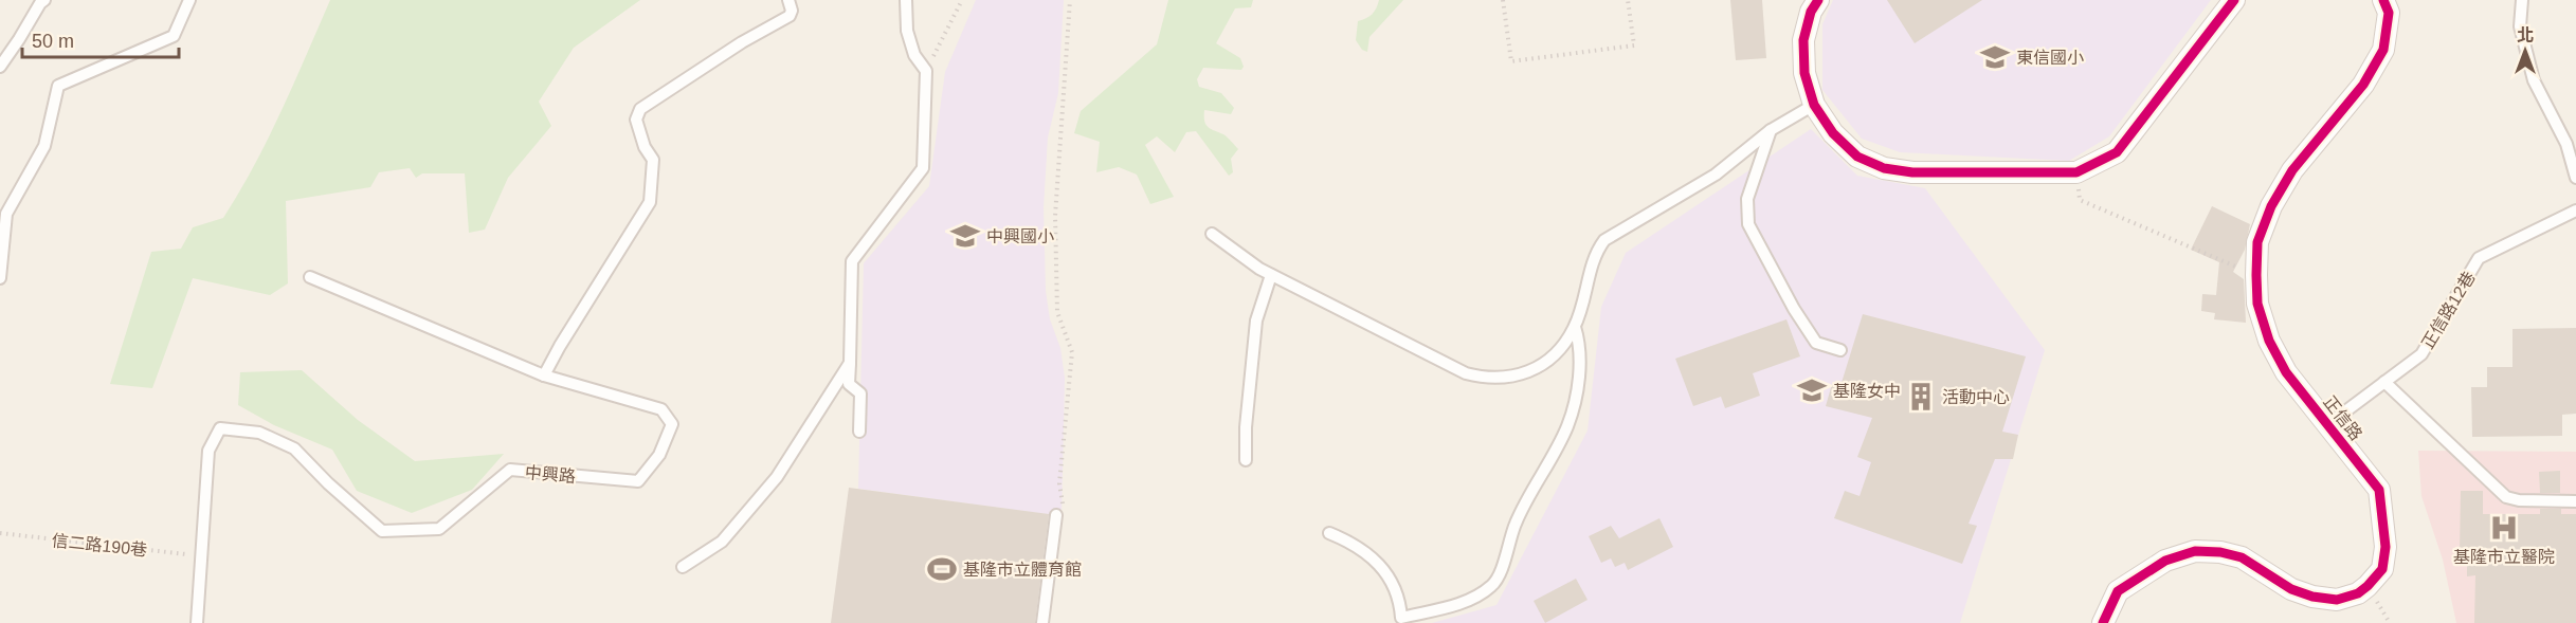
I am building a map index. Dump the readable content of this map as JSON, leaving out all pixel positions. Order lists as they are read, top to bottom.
{
  "streets": {
    "street": ["正信路"],
    "lane": ["正信路12巷", "中興路"],
    "path": ["信二路190巷"]
  },
  "crossings": [
    ["正信路12巷", "正信路"],
    ["中興路", "信二路190巷"]
  ],
  "places": {
    "school or university": ["東信國小", "中興國小", "基隆女中"],
    "building": ["活動中心"],
    "hospital": ["基隆市立醫院"],
    "sports": ["基隆市立體育館"]
  },
  "scale_bar": "50 m",
  "north": "top"
}
